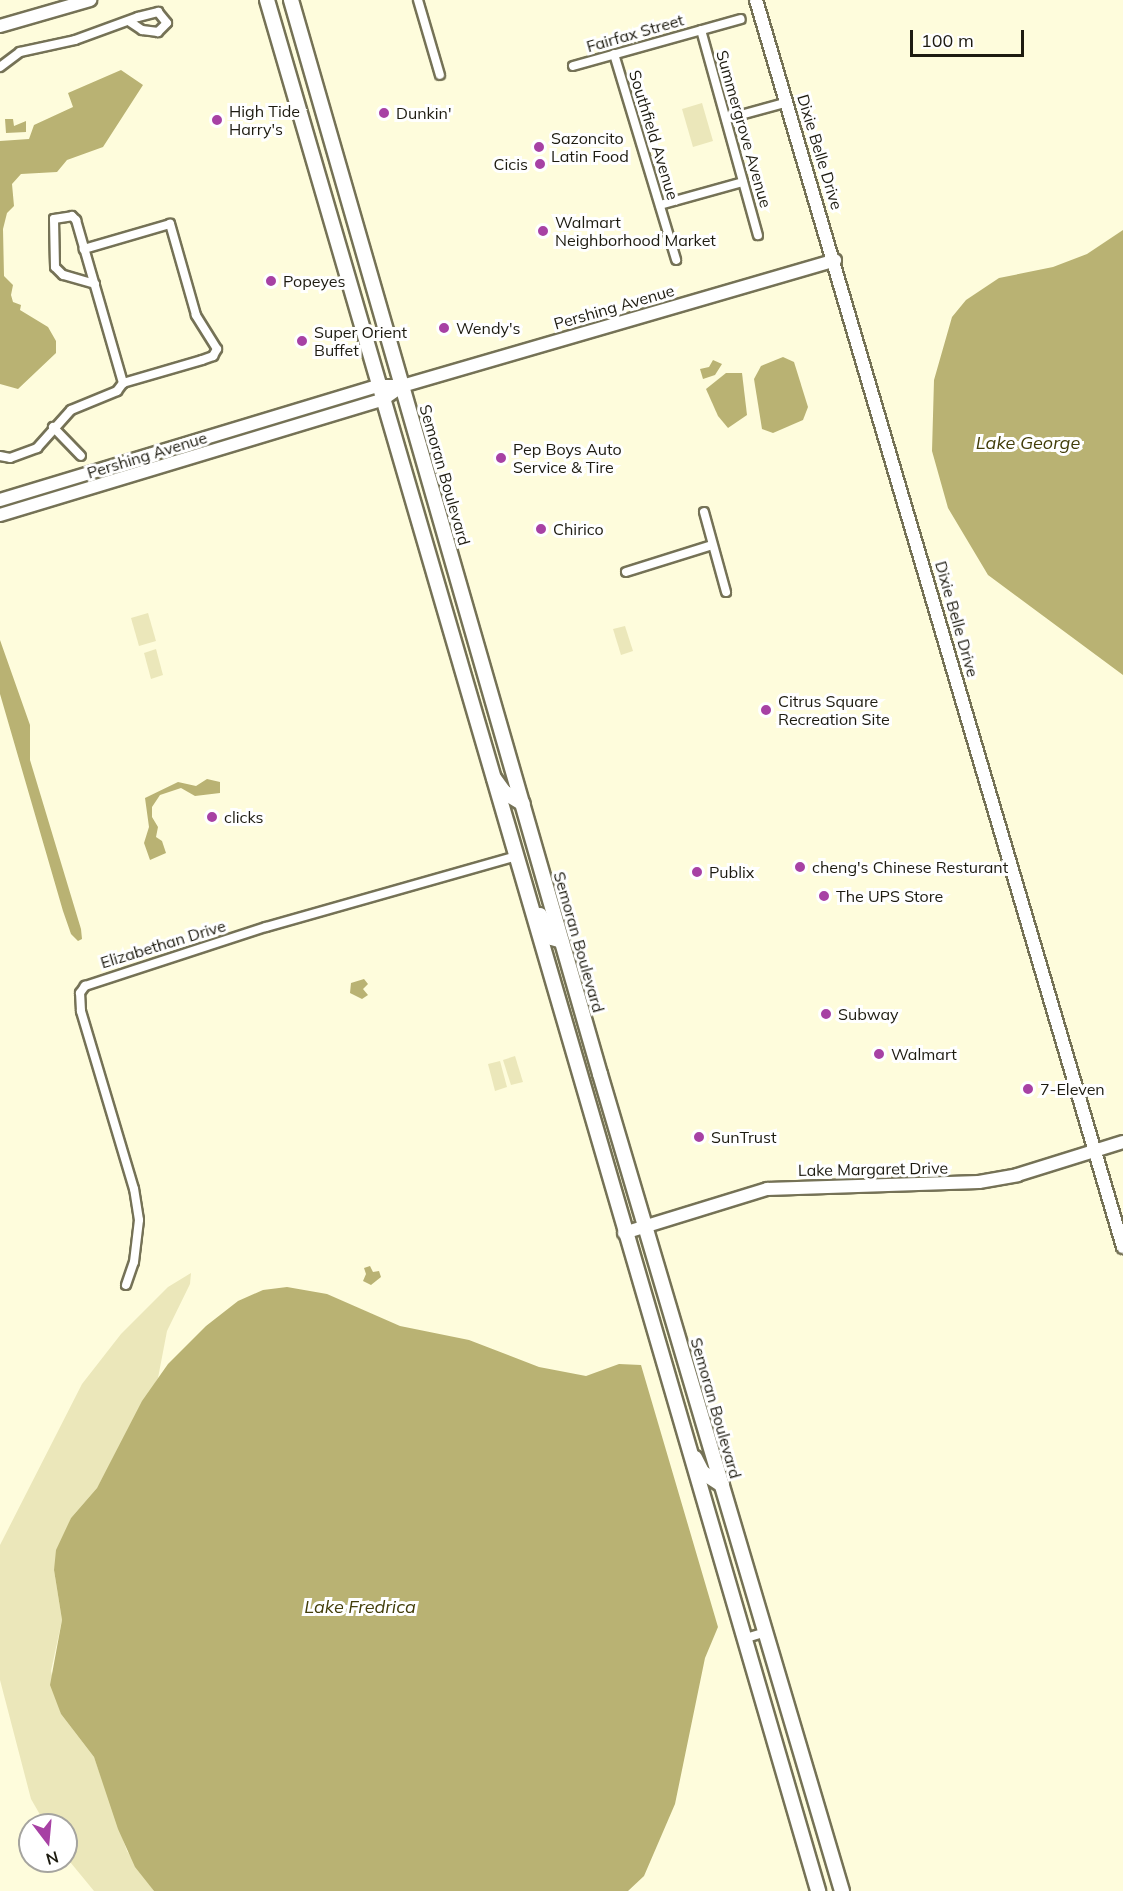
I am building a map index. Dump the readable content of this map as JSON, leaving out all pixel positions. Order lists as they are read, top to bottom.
{
  "streets": {
    "main road": ["Semoran Boulevard"],
    "street": [
      "Fairfax Street",
      "Summergrove Avenue",
      "Southfield Avenue",
      "Dixie Belle Drive",
      "Pershing Avenue",
      "Elizabethan Drive",
      "Lake Margaret Drive"
    ]
  },
  "crossings": [
    ["Fairfax Street", "Summergrove Avenue"],
    ["Fairfax Street", "Southfield Avenue"],
    ["Dixie Belle Drive", "Pershing Avenue"],
    ["Dixie Belle Drive", "Lake Margaret Drive"],
    ["Pershing Avenue", "Semoran Boulevard"],
    ["Semoran Boulevard", "Lake Margaret Drive"]
  ],
  "water": ["Lake George", "Lake Fredrica"],
  "places": [
    "Dunkin'",
    "High Tide Harry's",
    "Sazoncito Latin Food",
    "Cicis",
    "Walmart Neighborhood Market",
    "Popeyes",
    "Wendy's",
    "Super Orient Buffet",
    "Pep Boys Auto Service & Tire",
    "Chirico",
    "Citrus Square Recreation Site",
    "clicks",
    "cheng's Chinese Resturant",
    "Publix",
    "The UPS Store",
    "Subway",
    "Walmart",
    "7-Eleven",
    "SunTrust"
  ],
  "scale_bar": "100 m",
  "north": "bottom"
}
